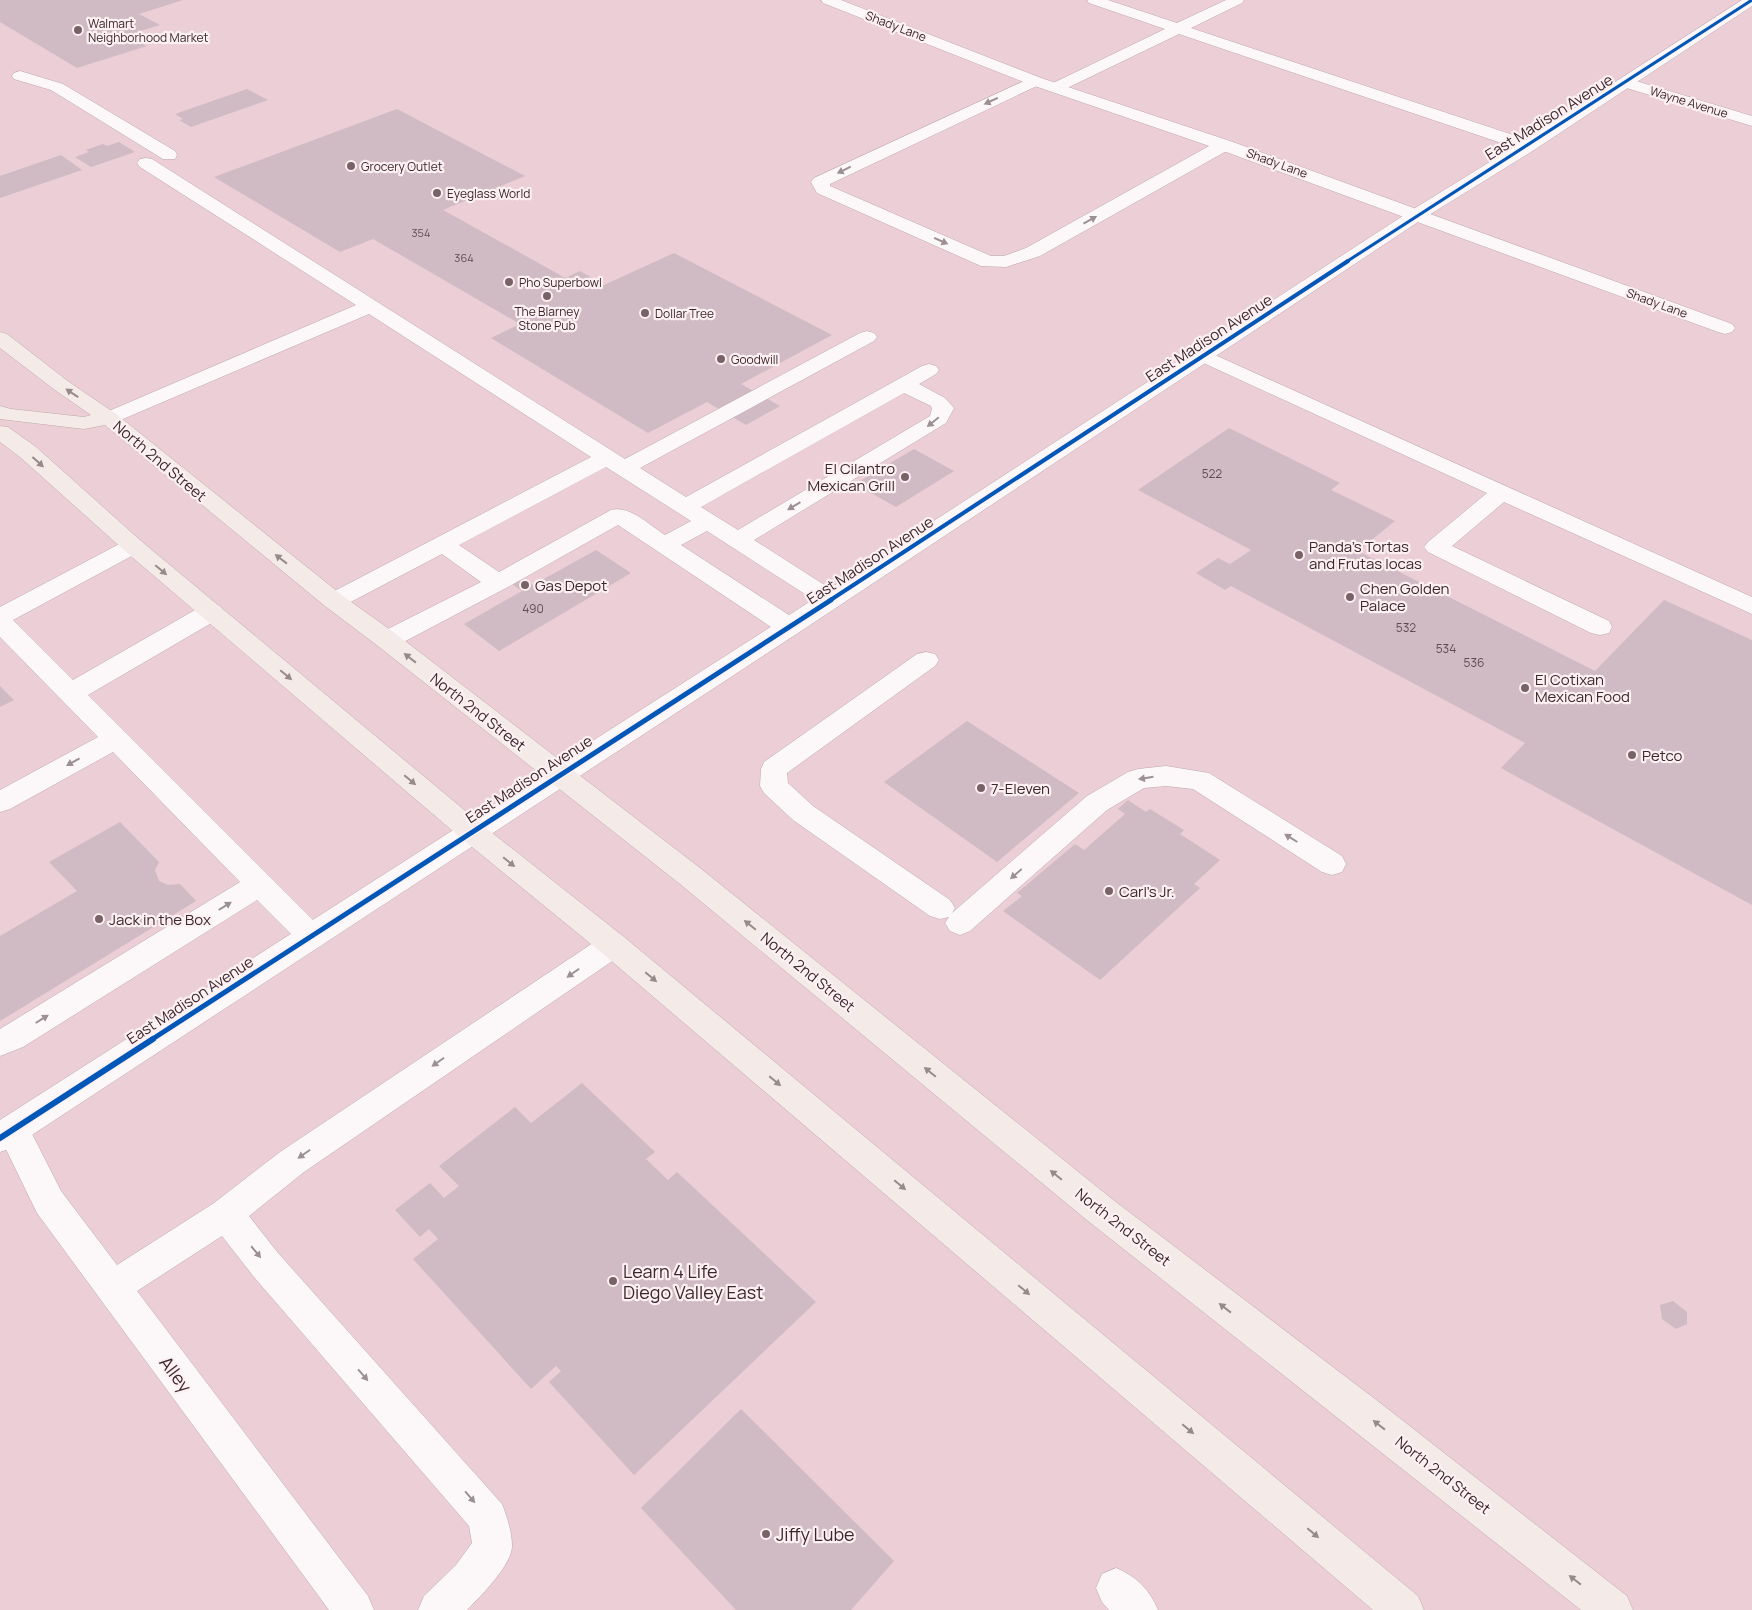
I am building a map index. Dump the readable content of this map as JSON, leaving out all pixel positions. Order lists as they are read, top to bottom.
{
  "streets": {
    "main road": ["North 2nd Street"],
    "street": [
      "Shady Lane",
      "Wayne Avenue",
      "East Madison Avenue",
      "Alley"
    ]
  },
  "crossings": [
    ["Shady Lane", "East Madison Avenue"],
    ["Wayne Avenue", "East Madison Avenue"],
    ["East Madison Avenue", "North 2nd Street"],
    ["East Madison Avenue", "Alley"]
  ],
  "places": [
    "Walmart Neighborhood Market",
    "Grocery Outlet",
    "Eyeglass World",
    "Pho Superbowl",
    "The Blarney Stone Pub",
    "Dollar Tree",
    "Goodwill",
    "El Cilantro Mexican Grill",
    "Panda's Tortas and Frutas locas",
    "Gas Depot",
    "Chen Golden Palace",
    "El Cotixan Mexican Food",
    "Petco",
    "7-Eleven",
    "Carl's Jr.",
    "Jack in the Box",
    "Learn 4 Life Diego Valley East",
    "Jiffy Lube"
  ],
  "house_numbers": [
    "354",
    "364",
    "522",
    "490",
    "532",
    "534",
    "536"
  ]
}
